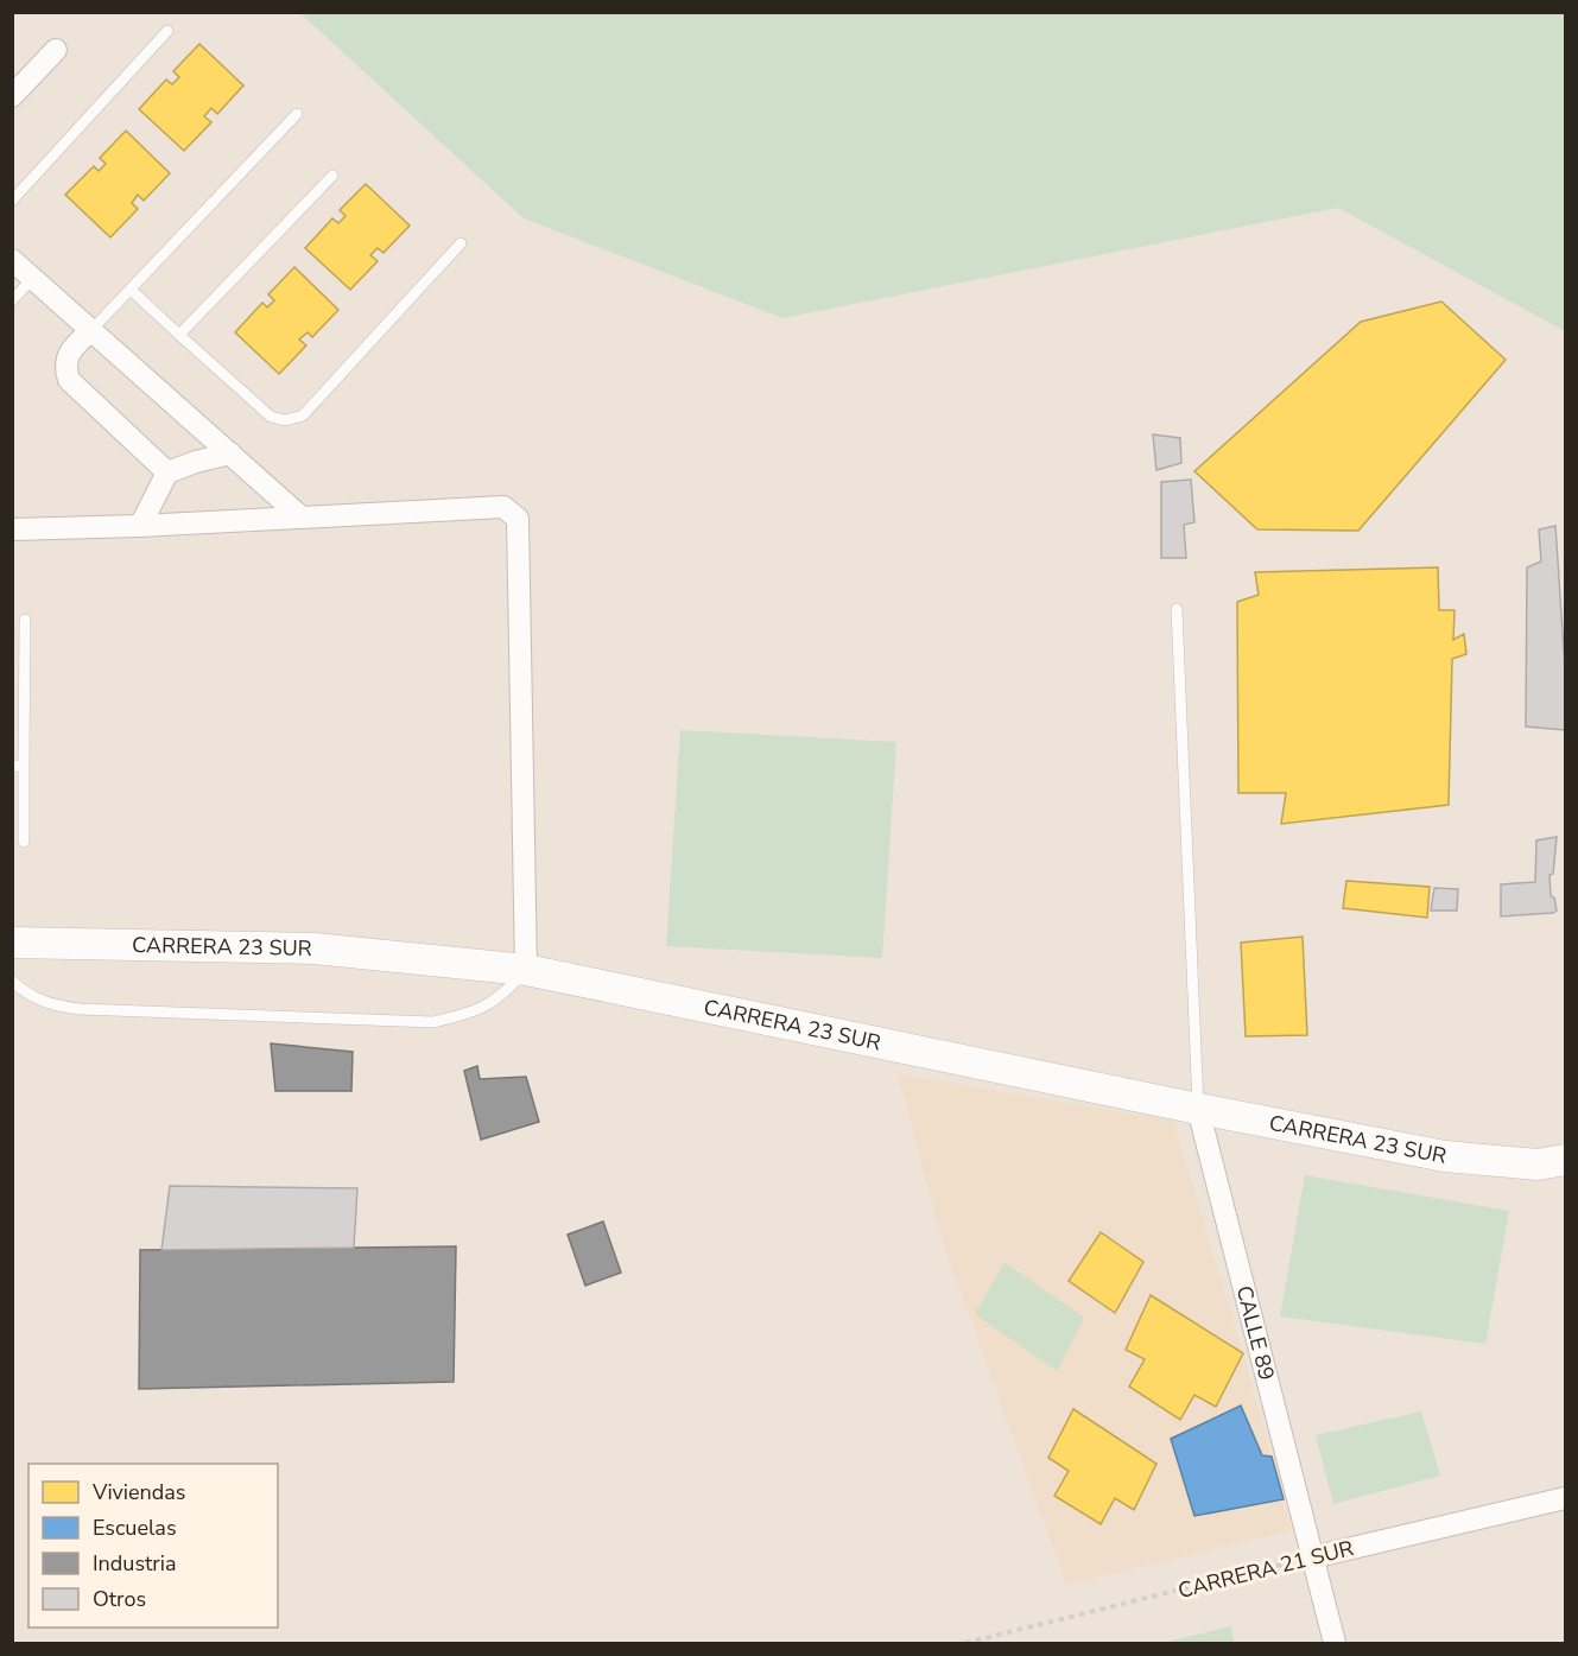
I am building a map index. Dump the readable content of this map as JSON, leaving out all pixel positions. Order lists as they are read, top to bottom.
{
  "streets": {
    "main road": ["CARRERA 23 SUR"],
    "street": ["CALLE 89", "CARRERA 21 SUR"]
  },
  "crossings": [
    ["CARRERA 23 SUR", "CALLE 89"],
    ["CALLE 89", "CARRERA 21 SUR"]
  ],
  "legend": [
    "Viviendas",
    "Escuelas",
    "Industria",
    "Otros"
  ]
}
